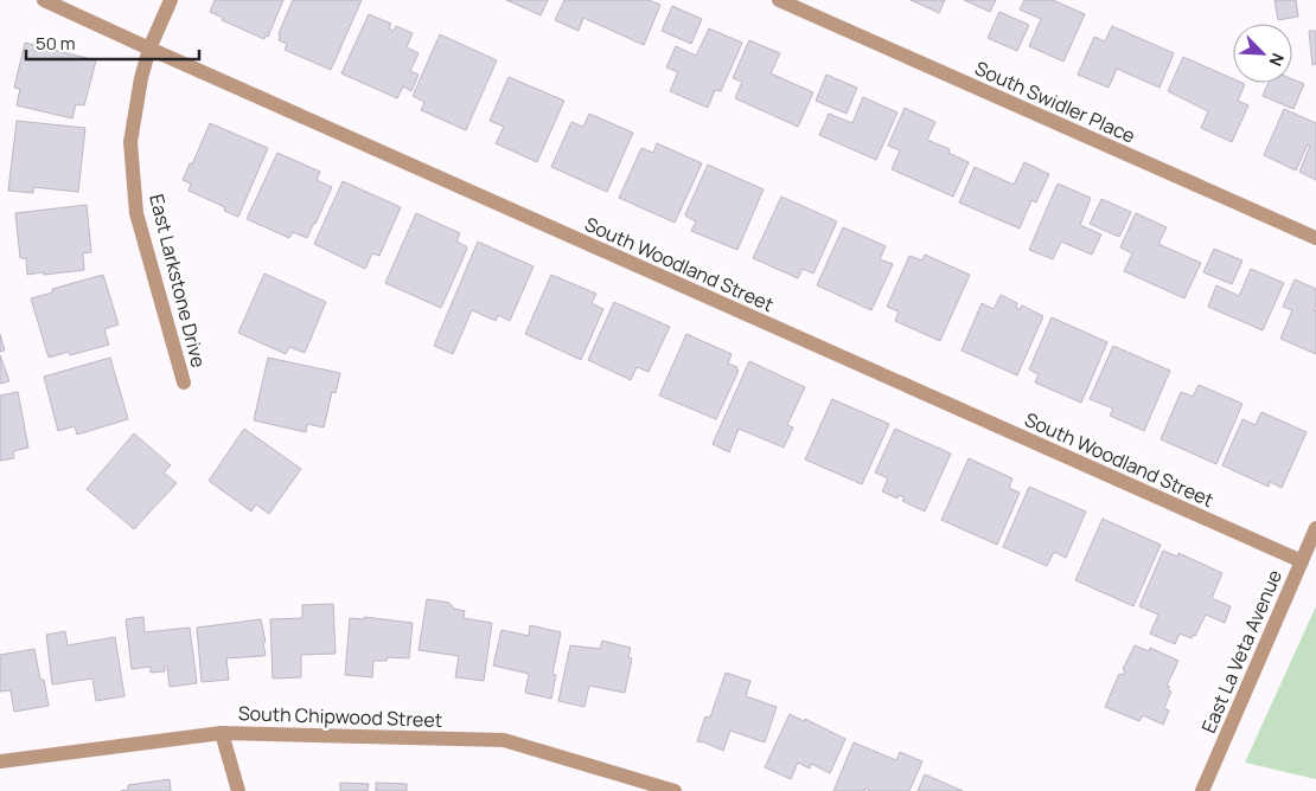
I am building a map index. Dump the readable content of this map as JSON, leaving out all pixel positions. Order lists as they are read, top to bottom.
{
  "streets": {
    "street": [
      "South Swidler Place",
      "South Woodland Street",
      "East Larkstone Drive",
      "East La Veta Avenue",
      "South Chipwood Street"
    ]
  },
  "crossings": [
    ["South Woodland Street", "East Larkstone Drive"],
    ["South Woodland Street", "East La Veta Avenue"]
  ],
  "scale_bar": "50 m",
  "north": "bottom right"
}
